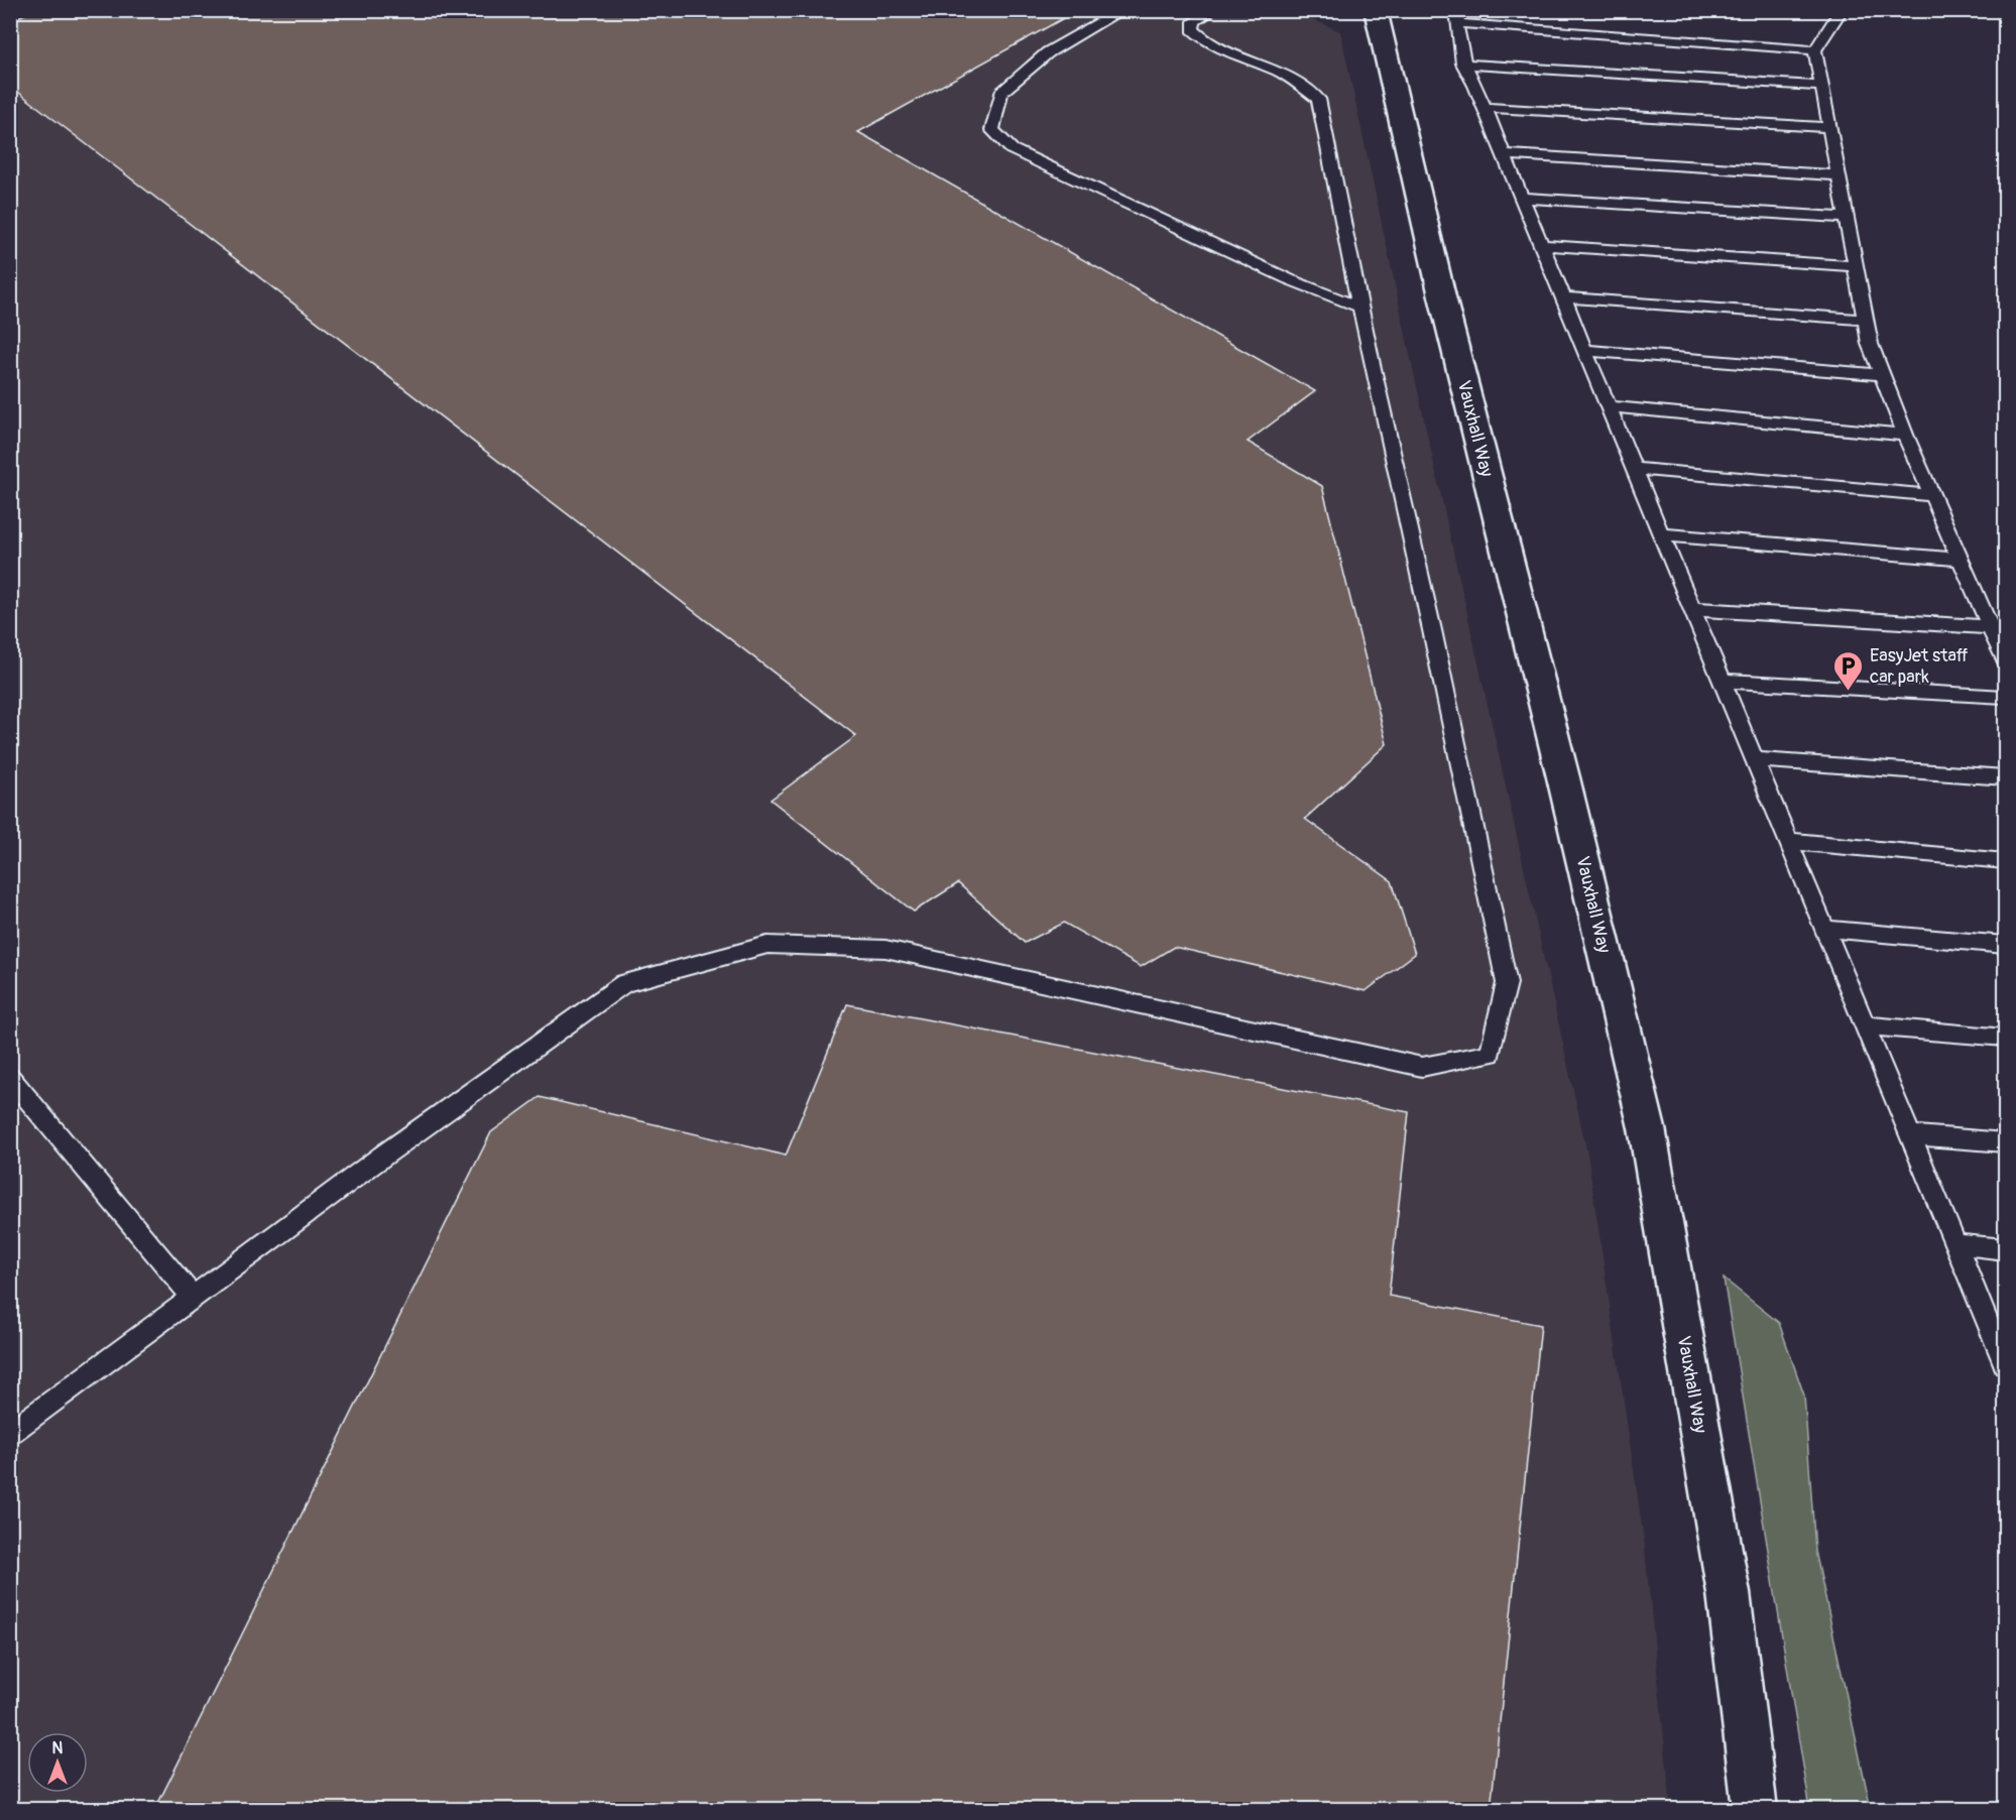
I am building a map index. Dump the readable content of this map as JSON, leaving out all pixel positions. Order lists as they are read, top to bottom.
{
  "streets": {
    "main road": ["Vauxhall Way"]
  },
  "places": {
    "parking": ["EasyJet staff car park"]
  },
  "north": "top"
}
